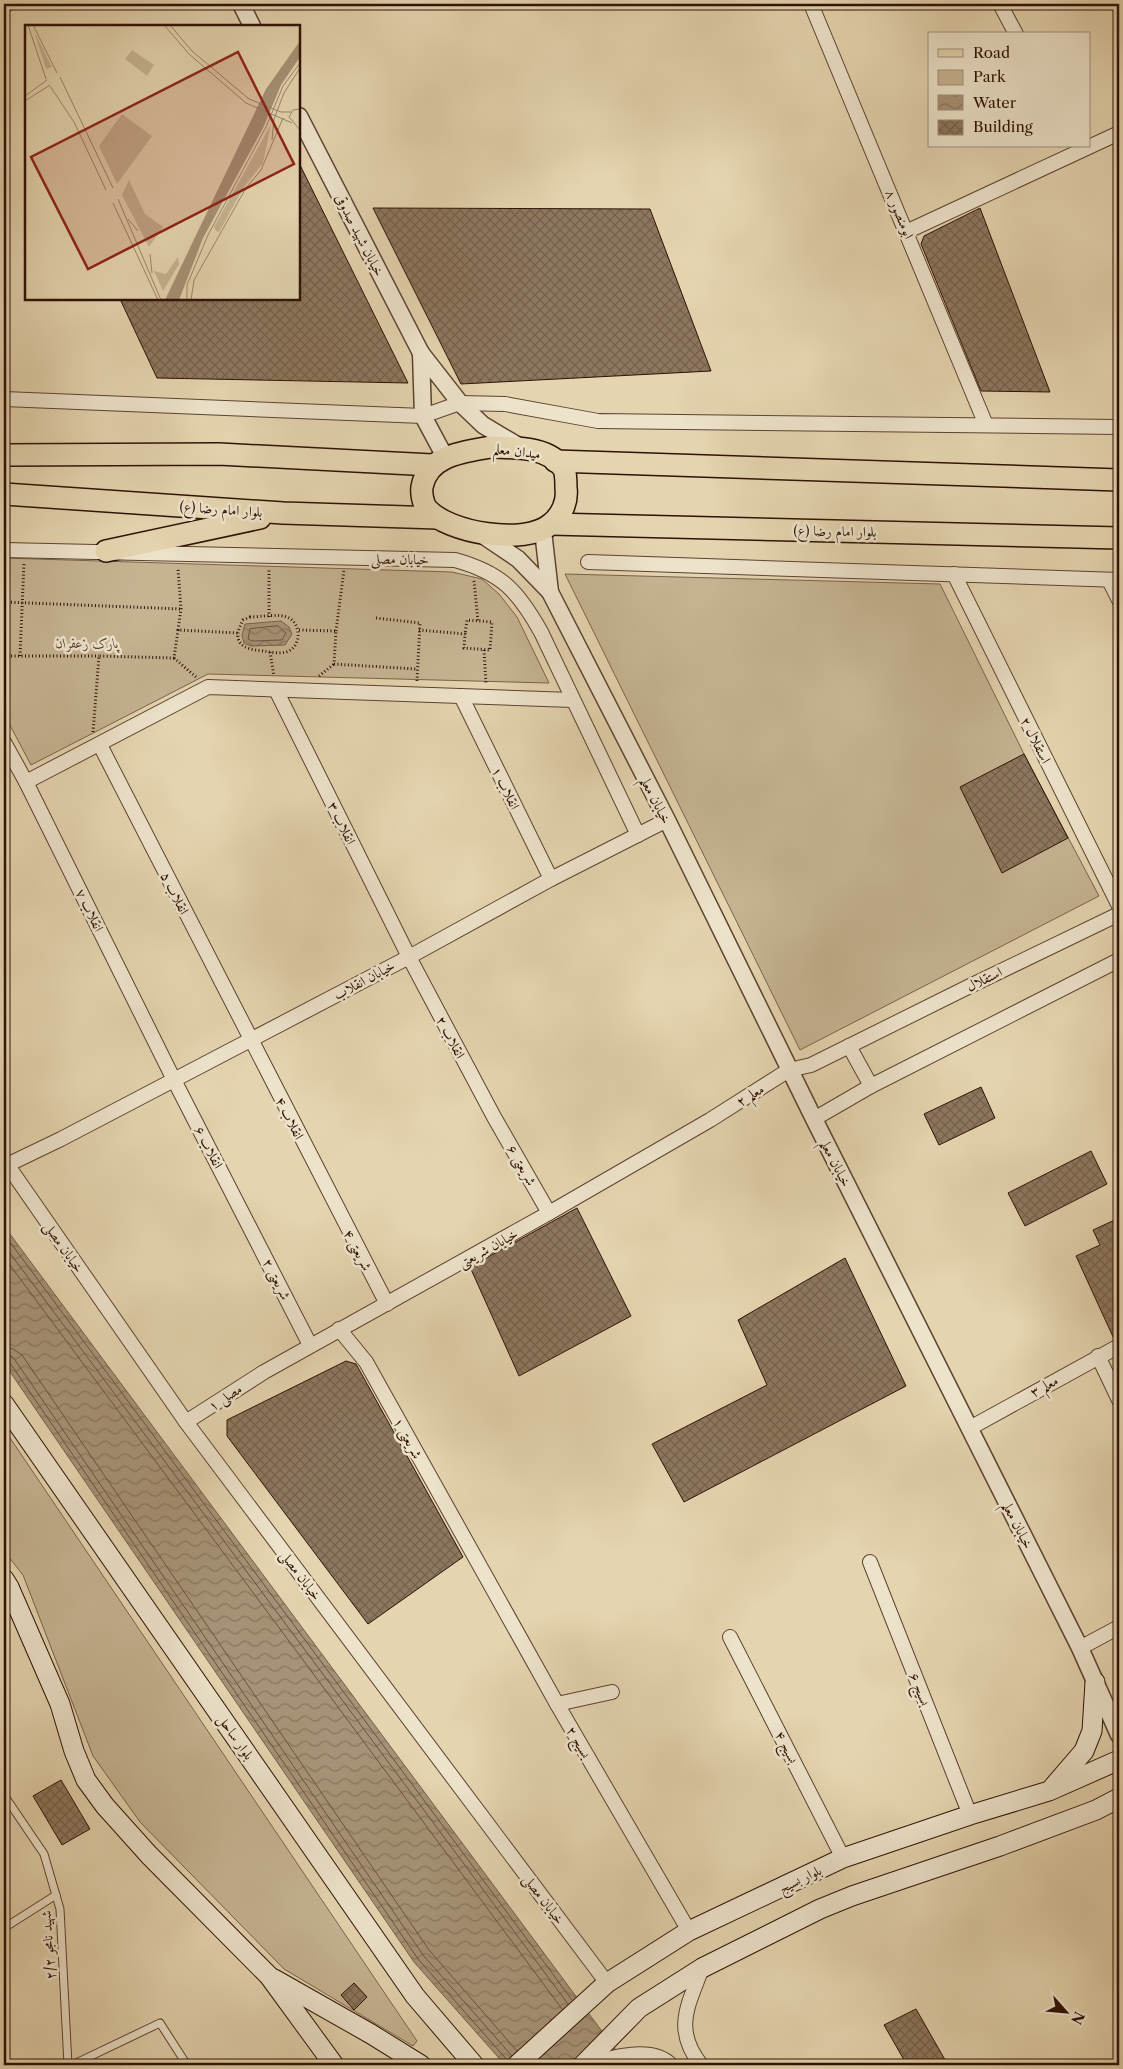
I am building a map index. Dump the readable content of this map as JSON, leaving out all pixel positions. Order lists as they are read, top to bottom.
{
  "streets": {
    "main road": [
      "میدان معلم",
      "بلوار امام رضا (ع)",
      "بلوار ساحل",
      "بلوار بسیج"
    ],
    "street": [
      "ابومنصور ۸",
      "خیابان شهید صدوقی",
      "خیابان مصلی",
      "استقلال ۲",
      "انقلاب ۱",
      "خیابان معلم",
      "انقلاب ۳",
      "انقلاب ۵",
      "انقلاب ۷",
      "استقلال",
      "خیابان انقلاب",
      "انقلاب ۲",
      "معلم ۲",
      "انقلاب ۴",
      "انقلاب ۶",
      "شریعتی ۶",
      "خیابان شریعتی",
      "شریعتی ۴",
      "شریعتی ۲",
      "معلم ۳",
      "مصلی ۱",
      "شریعتی ۱",
      "بسیج ۶",
      "بسیج ۲",
      "بسیج ۴"
    ],
    "lane": ["شهید نامجو ۲/۲"]
  },
  "crossings": [
    ["میدان معلم", "بلوار امام رضا (ع)"],
    ["خیابان مصلی", "خیابان انقلاب"],
    ["خیابان مصلی", "مصلی ۱"],
    ["خیابان مصلی", "بلوار بسیج"],
    ["انقلاب ۱", "خیابان انقلاب"],
    ["خیابان معلم", "استقلال"],
    ["خیابان معلم", "خیابان انقلاب"],
    ["خیابان معلم", "معلم ۲"],
    ["خیابان معلم", "معلم ۳"],
    ["انقلاب ۳", "خیابان انقلاب"],
    ["انقلاب ۳", "انقلاب ۲"],
    ["انقلاب ۵", "خیابان انقلاب"],
    ["انقلاب ۵", "انقلاب ۴"],
    ["انقلاب ۷", "خیابان انقلاب"],
    ["انقلاب ۷", "انقلاب ۶"],
    ["استقلال", "معلم ۲"],
    ["خیابان انقلاب", "انقلاب ۲"],
    ["خیابان انقلاب", "انقلاب ۴"],
    ["خیابان انقلاب", "انقلاب ۶"],
    ["انقلاب ۲", "شریعتی ۶"],
    ["معلم ۲", "خیابان شریعتی"],
    ["انقلاب ۴", "شریعتی ۴"],
    ["انقلاب ۶", "شریعتی ۲"],
    ["شریعتی ۶", "خیابان شریعتی"],
    ["خیابان شریعتی", "شریعتی ۴"],
    ["خیابان شریعتی", "شریعتی ۲"],
    ["خیابان شریعتی", "مصلی ۱"],
    ["خیابان شریعتی", "شریعتی ۱"],
    ["شریعتی ۱", "بسیج ۲"],
    ["بسیج ۶", "بلوار بسیج"],
    ["بسیج ۲", "بلوار بسیج"],
    ["بسیج ۴", "بلوار بسیج"]
  ],
  "parks": ["پارک زعفران"],
  "legend": [
    "Road",
    "Park",
    "Water",
    "Building"
  ],
  "north": "bottom right"
}
